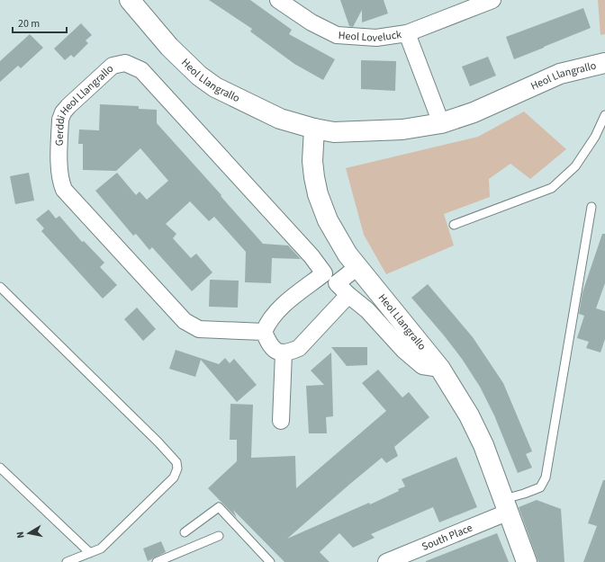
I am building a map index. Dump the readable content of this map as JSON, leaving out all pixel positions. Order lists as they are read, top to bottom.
{
  "streets": {
    "street": [
      "Heol Loveluck",
      "Heol Llangrallo",
      "Gerddi Heol Llangrallo",
      "South Place"
    ]
  },
  "crossings": [
    ["Heol Loveluck", "Heol Llangrallo"],
    ["Heol Llangrallo", "Gerddi Heol Llangrallo"],
    ["Heol Llangrallo", "South Place"]
  ],
  "scale_bar": "20 m",
  "north": "left"
}
